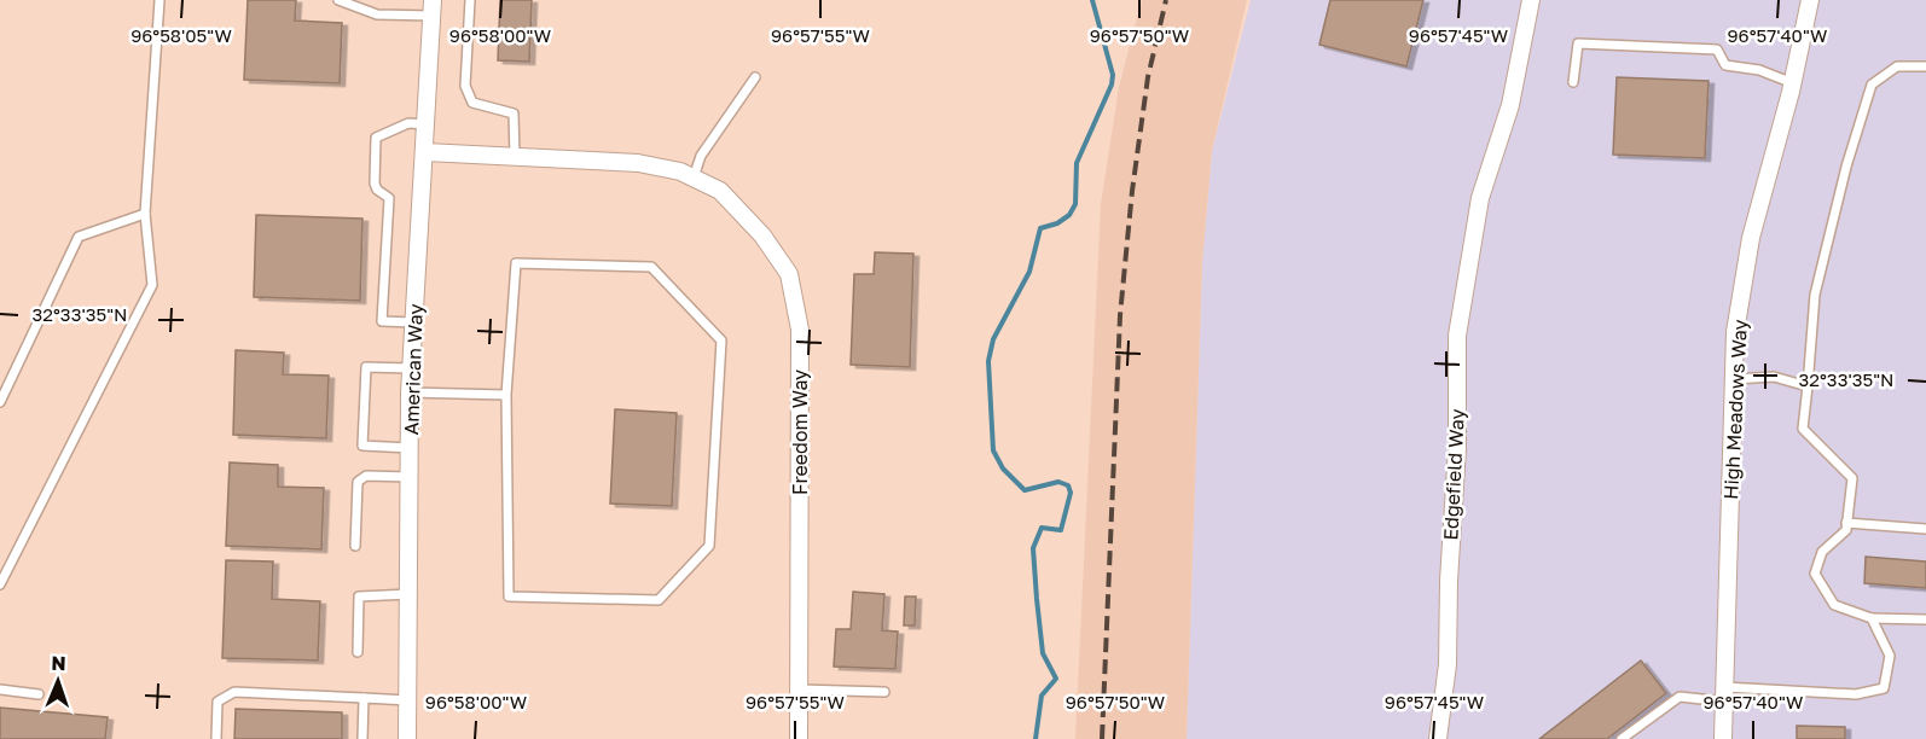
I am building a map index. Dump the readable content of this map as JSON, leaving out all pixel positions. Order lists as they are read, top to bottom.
{
  "streets": {
    "street": [
      "American Way",
      "High Meadows Way",
      "Freedom Way",
      "Edgefield Way"
    ]
  },
  "crossings": [
    ["American Way", "Freedom Way"]
  ],
  "north": "top",
  "coordinates": [
    "96°58'05\"W",
    "96°58'00\"W",
    "96°57'55\"W",
    "96°57'50\"W",
    "96°57'45\"W",
    "96°57'40\"W",
    "32°33'35\"N"
  ]
}
